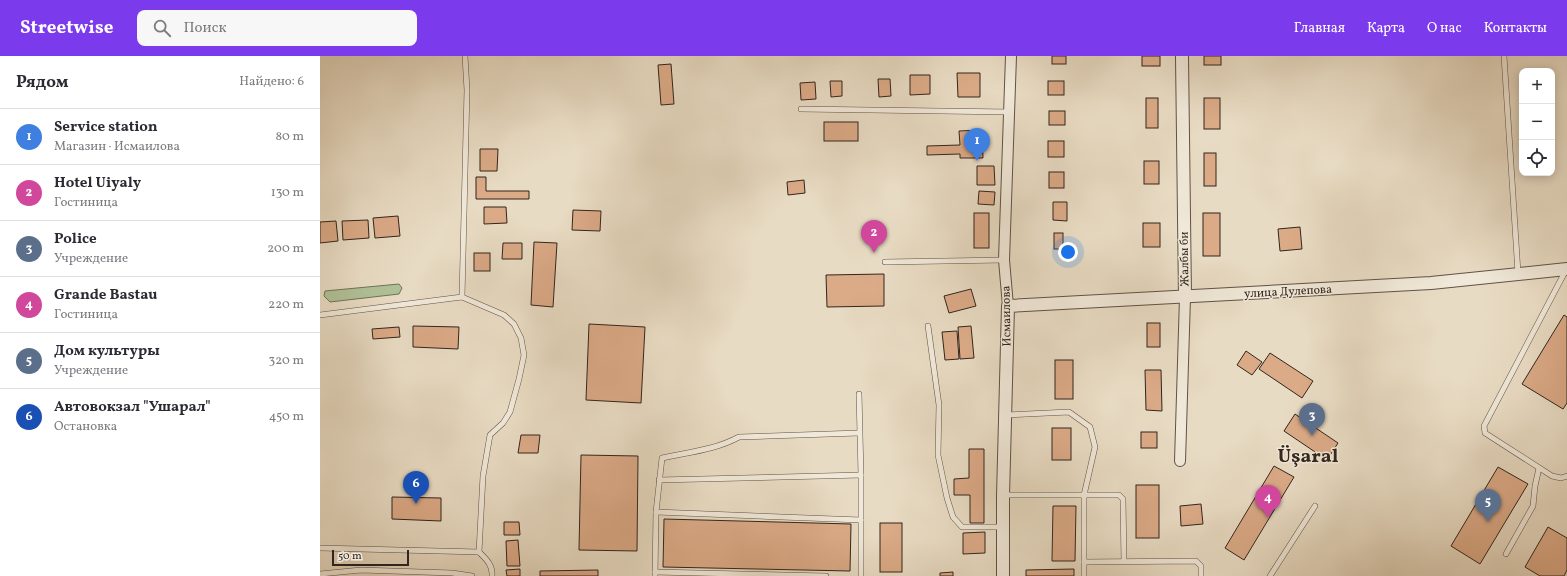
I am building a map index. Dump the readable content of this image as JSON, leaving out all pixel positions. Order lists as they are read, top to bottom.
{
  "streets": {
    "street": ["Жалбы би", "улица Дулепова", "Исмаилова"]
  },
  "crossings": [
    ["Жалбы би", "улица Дулепова"],
    ["улица Дулепова", "Исмаилова"]
  ],
  "districts": ["Üşaral"],
  "scale_bar": "50 m",
  "page": {
    "header": "Streetwise",
    "search": "Поиск",
    "nav": [
      "Главная",
      "Карта",
      "О нас",
      "Контакты"
    ],
    "heading": ["Рядом", "Найдено: 6"],
    "map_buttons": ["+", "−"],
    "list": [
      {
        "mark": "1",
        "name": "Service station",
        "note": "Магазин · Исмаилова",
        "value": "80 m"
      },
      {
        "mark": "2",
        "name": "Hotel Uiyaly",
        "note": "Гостиница",
        "value": "130 m"
      },
      {
        "mark": "3",
        "name": "Police",
        "note": "Учреждение",
        "value": "200 m"
      },
      {
        "mark": "4",
        "name": "Grande Bastau",
        "note": "Гостиница",
        "value": "220 m"
      },
      {
        "mark": "5",
        "name": "Дом культуры",
        "note": "Учреждение",
        "value": "320 m"
      },
      {
        "mark": "6",
        "name": "Автовокзал \"Ушарал\"",
        "note": "Остановка",
        "value": "450 m"
      }
    ],
    "pins": [
      "1",
      "2",
      "3",
      "6",
      "4",
      "5"
    ],
    "scale": "50 m"
  }
}
